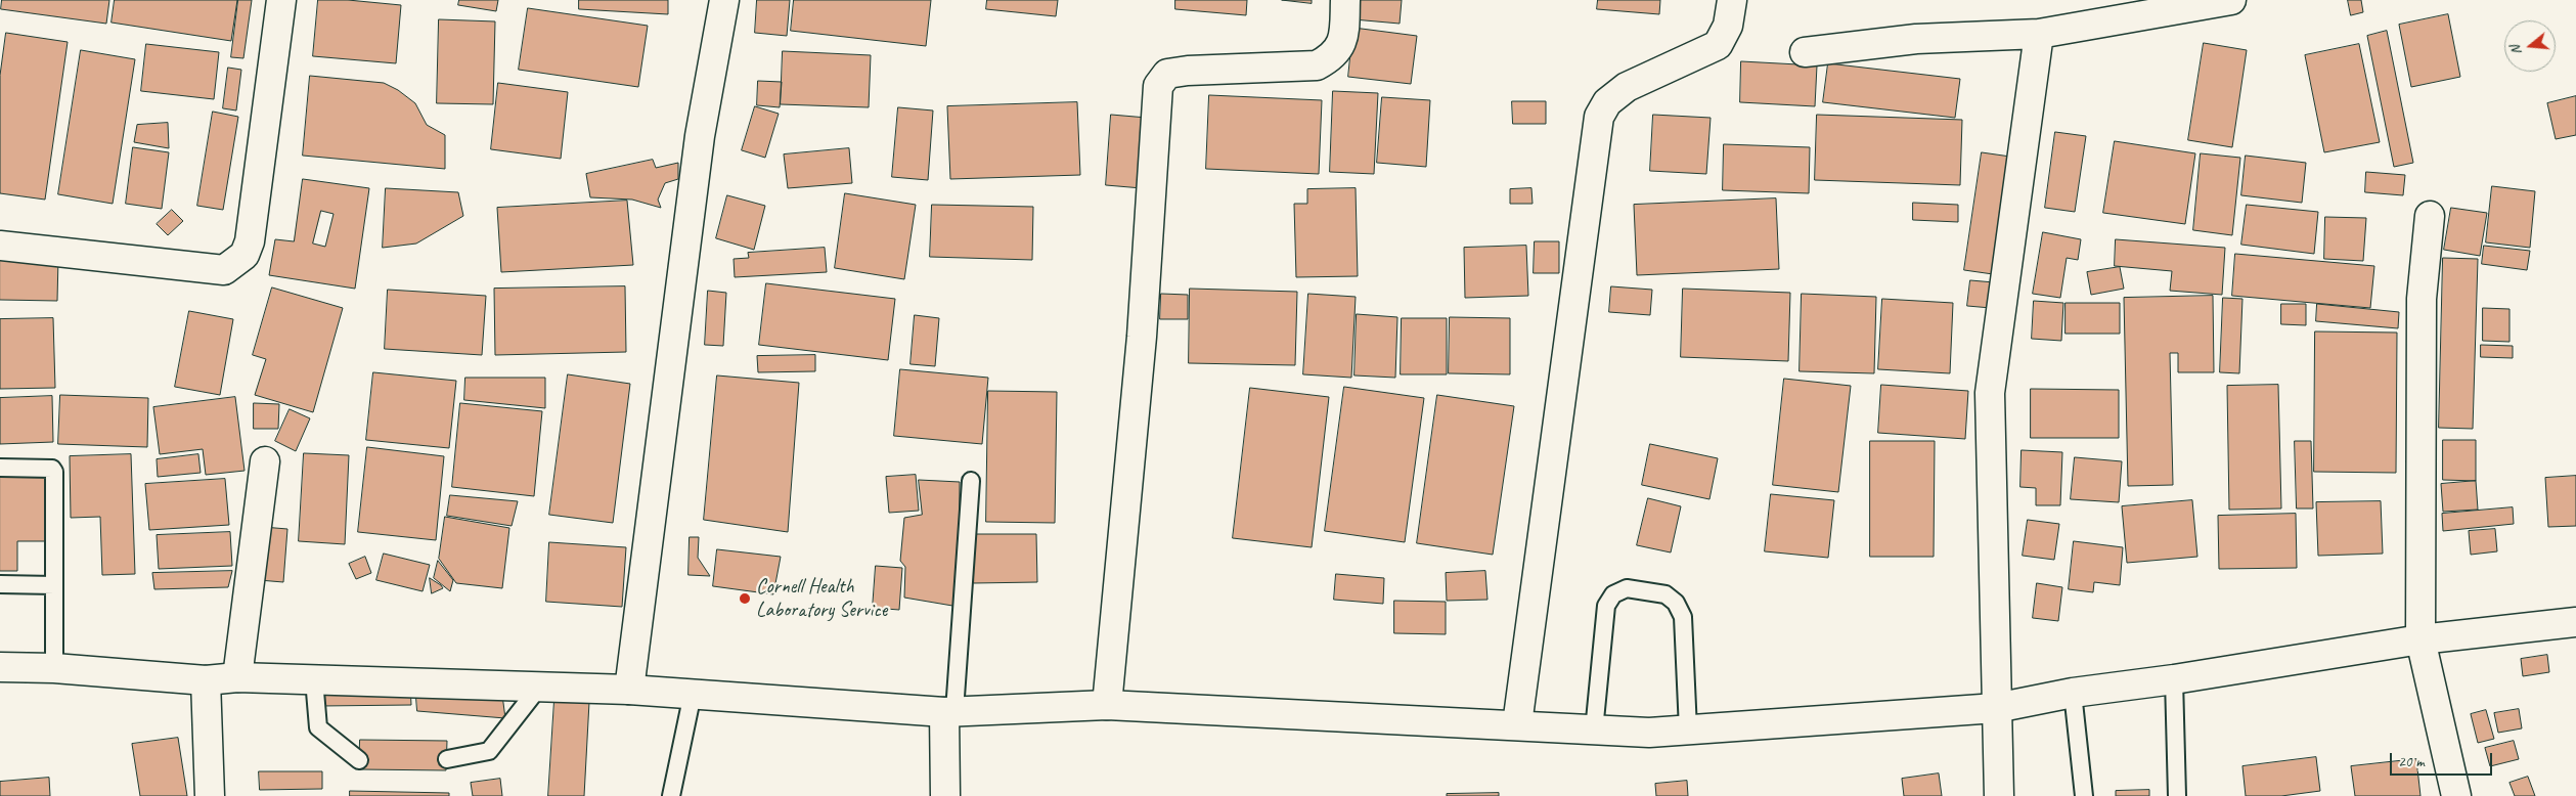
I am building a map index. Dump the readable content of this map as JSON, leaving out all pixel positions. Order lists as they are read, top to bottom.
{
  "places": ["Cornell Health Laboratory Service"],
  "scale_bar": "20 m",
  "north": "left"
}
